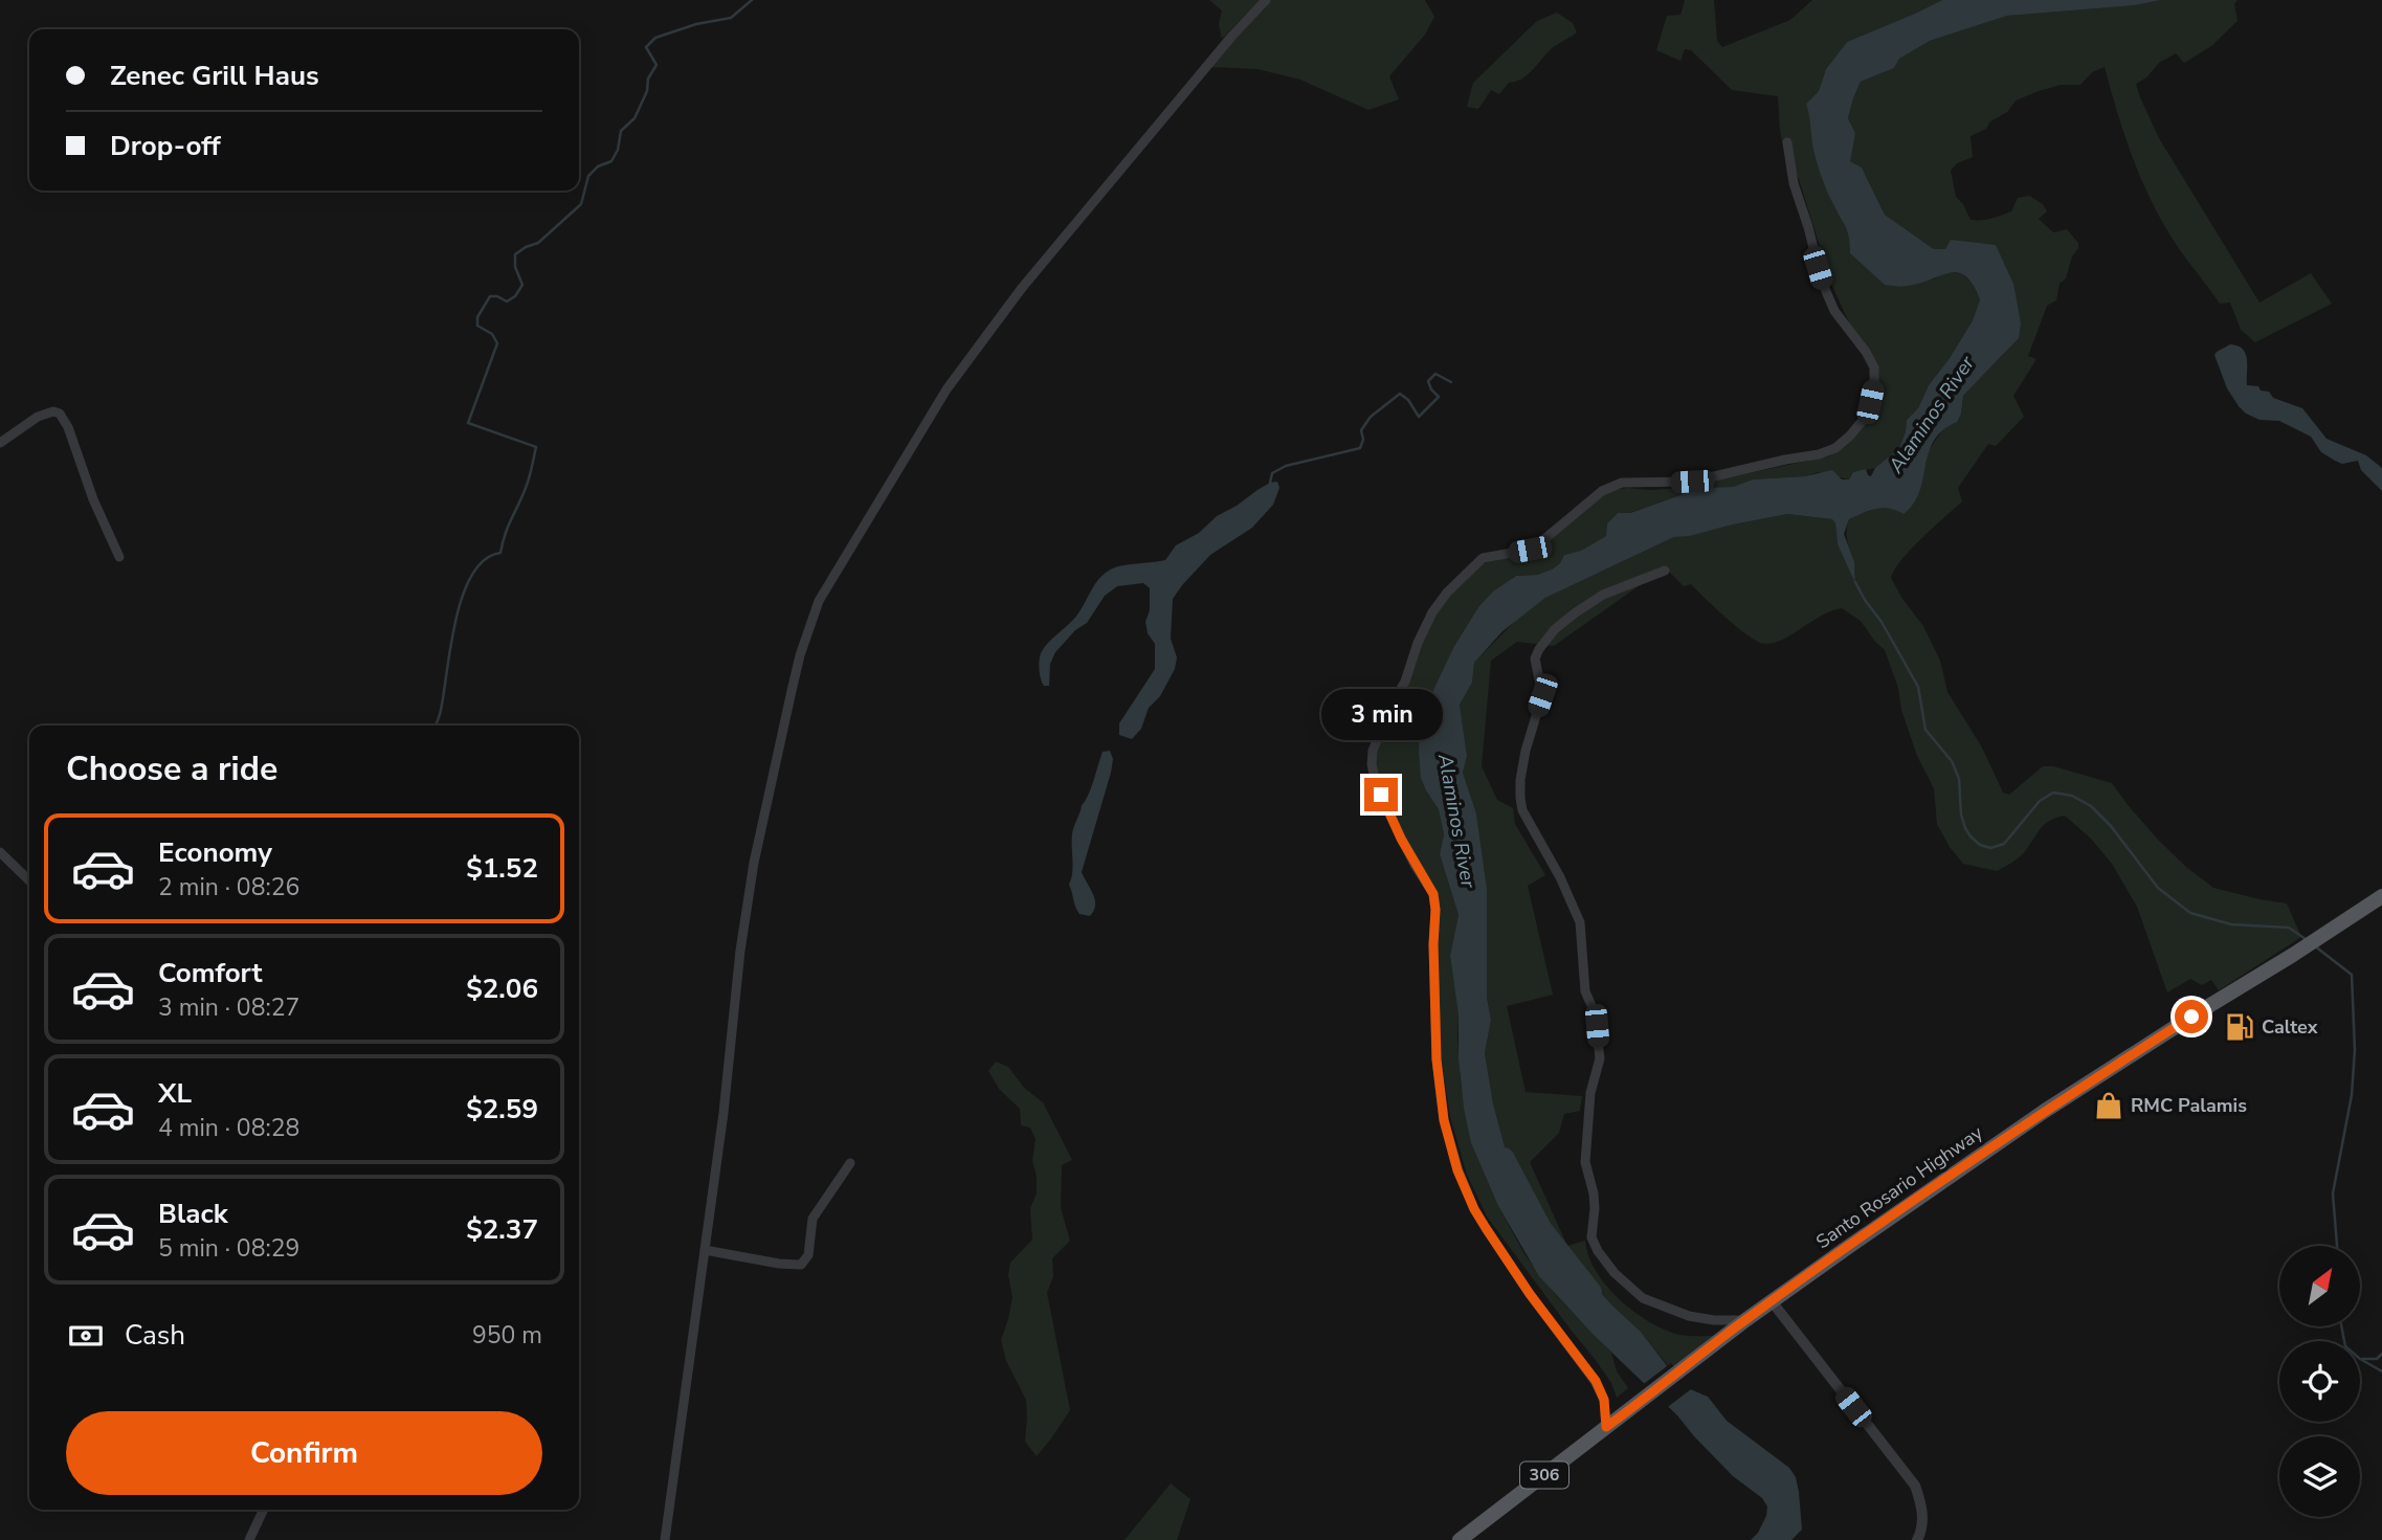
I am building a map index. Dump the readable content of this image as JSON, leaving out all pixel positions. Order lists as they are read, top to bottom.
{
  "streets": {
    "main road": ["Santo Rosario Highway", "306"]
  },
  "water": ["Alaminos River"],
  "places": {
    "fuel station": ["Caltex"],
    "shop": ["RMC Palamis"]
  },
  "north": "top right",
  "page": {
    "banner": ["Zenec Grill Haus", "Drop-off"],
    "bubble": "3 min",
    "heading": "Choose a ride",
    "list": [
      {
        "name": "Economy",
        "note": "2 min · 08:26",
        "value": "$1.52"
      },
      {
        "name": "Comfort",
        "note": "3 min · 08:27",
        "value": "$2.06"
      },
      {
        "name": "XL",
        "note": "4 min · 08:28",
        "value": "$2.59"
      },
      {
        "name": "Black",
        "note": "5 min · 08:29",
        "value": "$2.37"
      }
    ],
    "pay": ["Cash", "950 m"],
    "buttons": "Confirm"
  }
}
